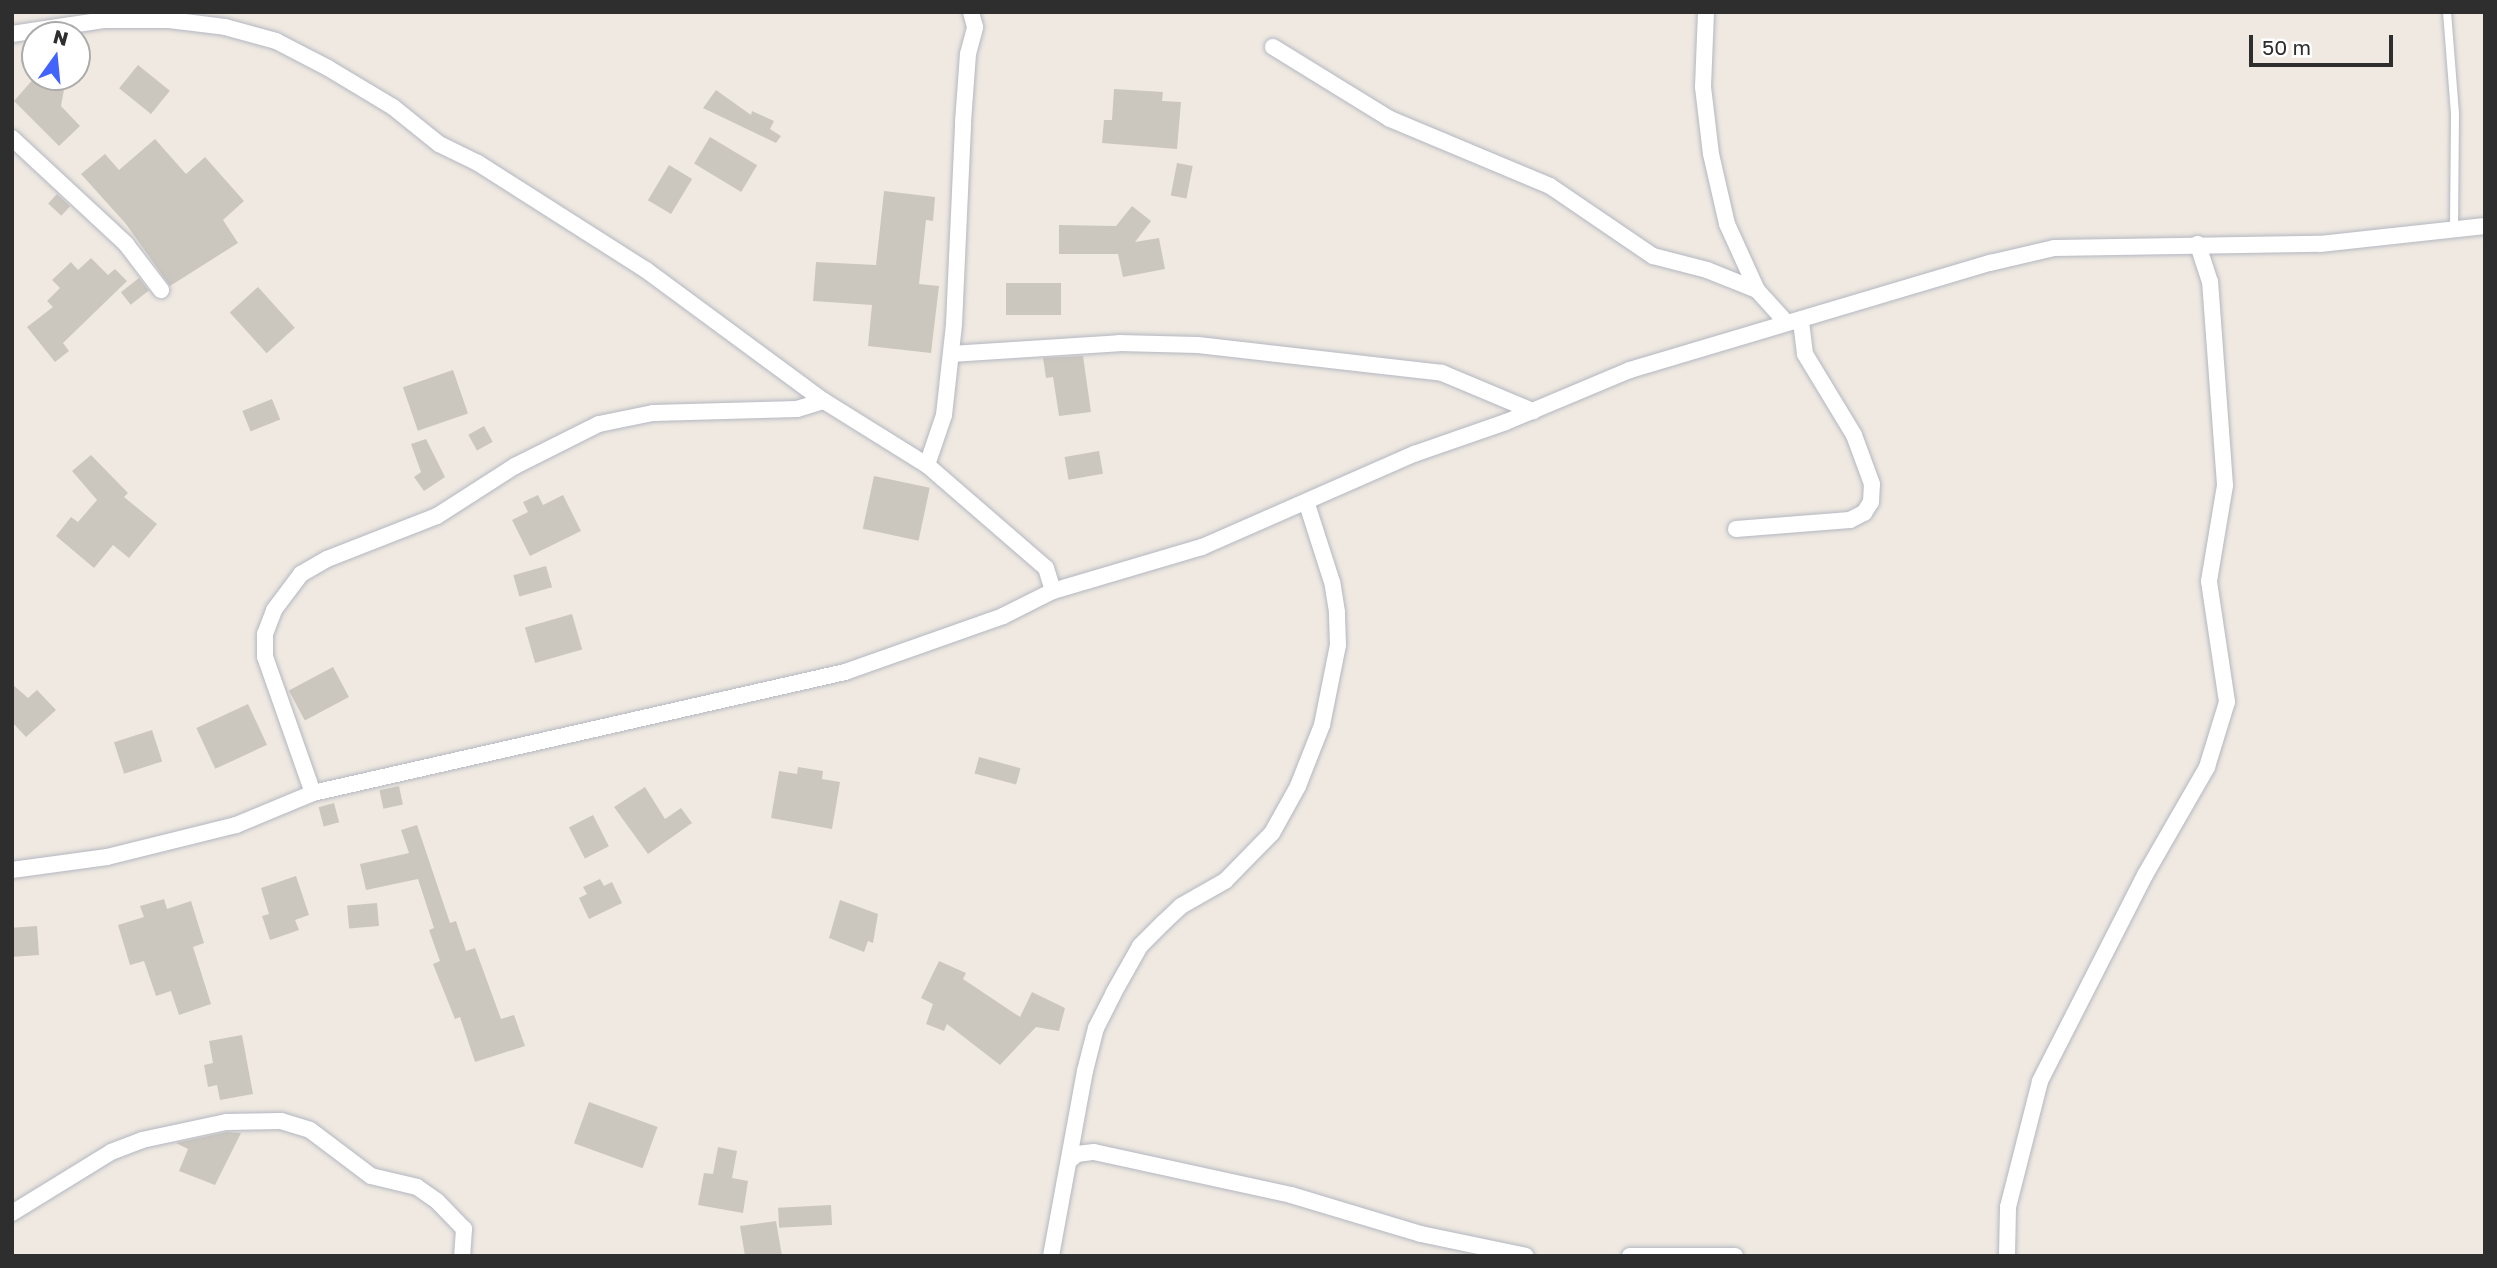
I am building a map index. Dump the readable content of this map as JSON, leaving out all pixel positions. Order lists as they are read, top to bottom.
{
  "scale_bar": "50 m",
  "north": "top"
}
